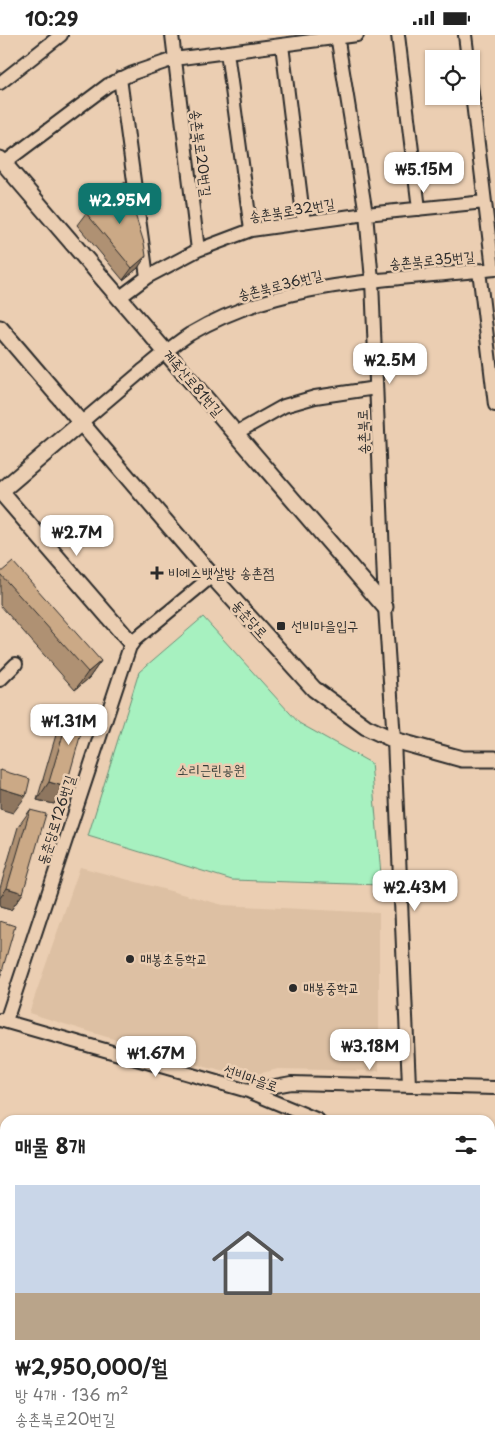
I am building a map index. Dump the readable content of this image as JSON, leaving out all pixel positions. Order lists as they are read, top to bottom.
{
  "streets": {
    "main road": ["계족산로81번길", "동춘당로"],
    "street": [
      "송촌북로20번길",
      "송촌북로32번길",
      "송촌북로35번길",
      "송촌북로36번길",
      "송촌북로",
      "동춘당로126번길",
      "선비마을로"
    ]
  },
  "crossings": [
    ["송촌북로20번길", "송촌북로32번길"],
    ["송촌북로32번길", "계족산로81번길"],
    ["송촌북로32번길", "송촌북로"],
    ["송촌북로35번길", "송촌북로36번길"],
    ["송촌북로35번길", "송촌북로"],
    ["송촌북로36번길", "계족산로81번길"],
    ["송촌북로36번길", "송촌북로"],
    ["송촌북로36번길", "동춘당로"],
    ["계족산로81번길", "송촌북로"],
    ["송촌북로", "동춘당로"],
    ["동춘당로126번길", "선비마을로"]
  ],
  "parks": ["소리근린공원"],
  "places": {
    "health": ["비에스뱃살방 송촌점"],
    "transit": ["선비마을입구"],
    "other": ["매봉초등학교", "매봉중학교"]
  },
  "page": {
    "status": "10:29",
    "price": [
      "₩5.15M",
      "₩2.95M",
      "₩2.5M",
      "₩2.7M",
      "₩1.31M",
      "₩2.43M",
      "₩3.18M",
      "₩1.67M"
    ],
    "heading": "매물 8개",
    "list": [
      {
        "name": "₩2,950,000/월",
        "note": "방 4개 · 136 m² · 송촌북로20번길"
      }
    ]
  }
}
